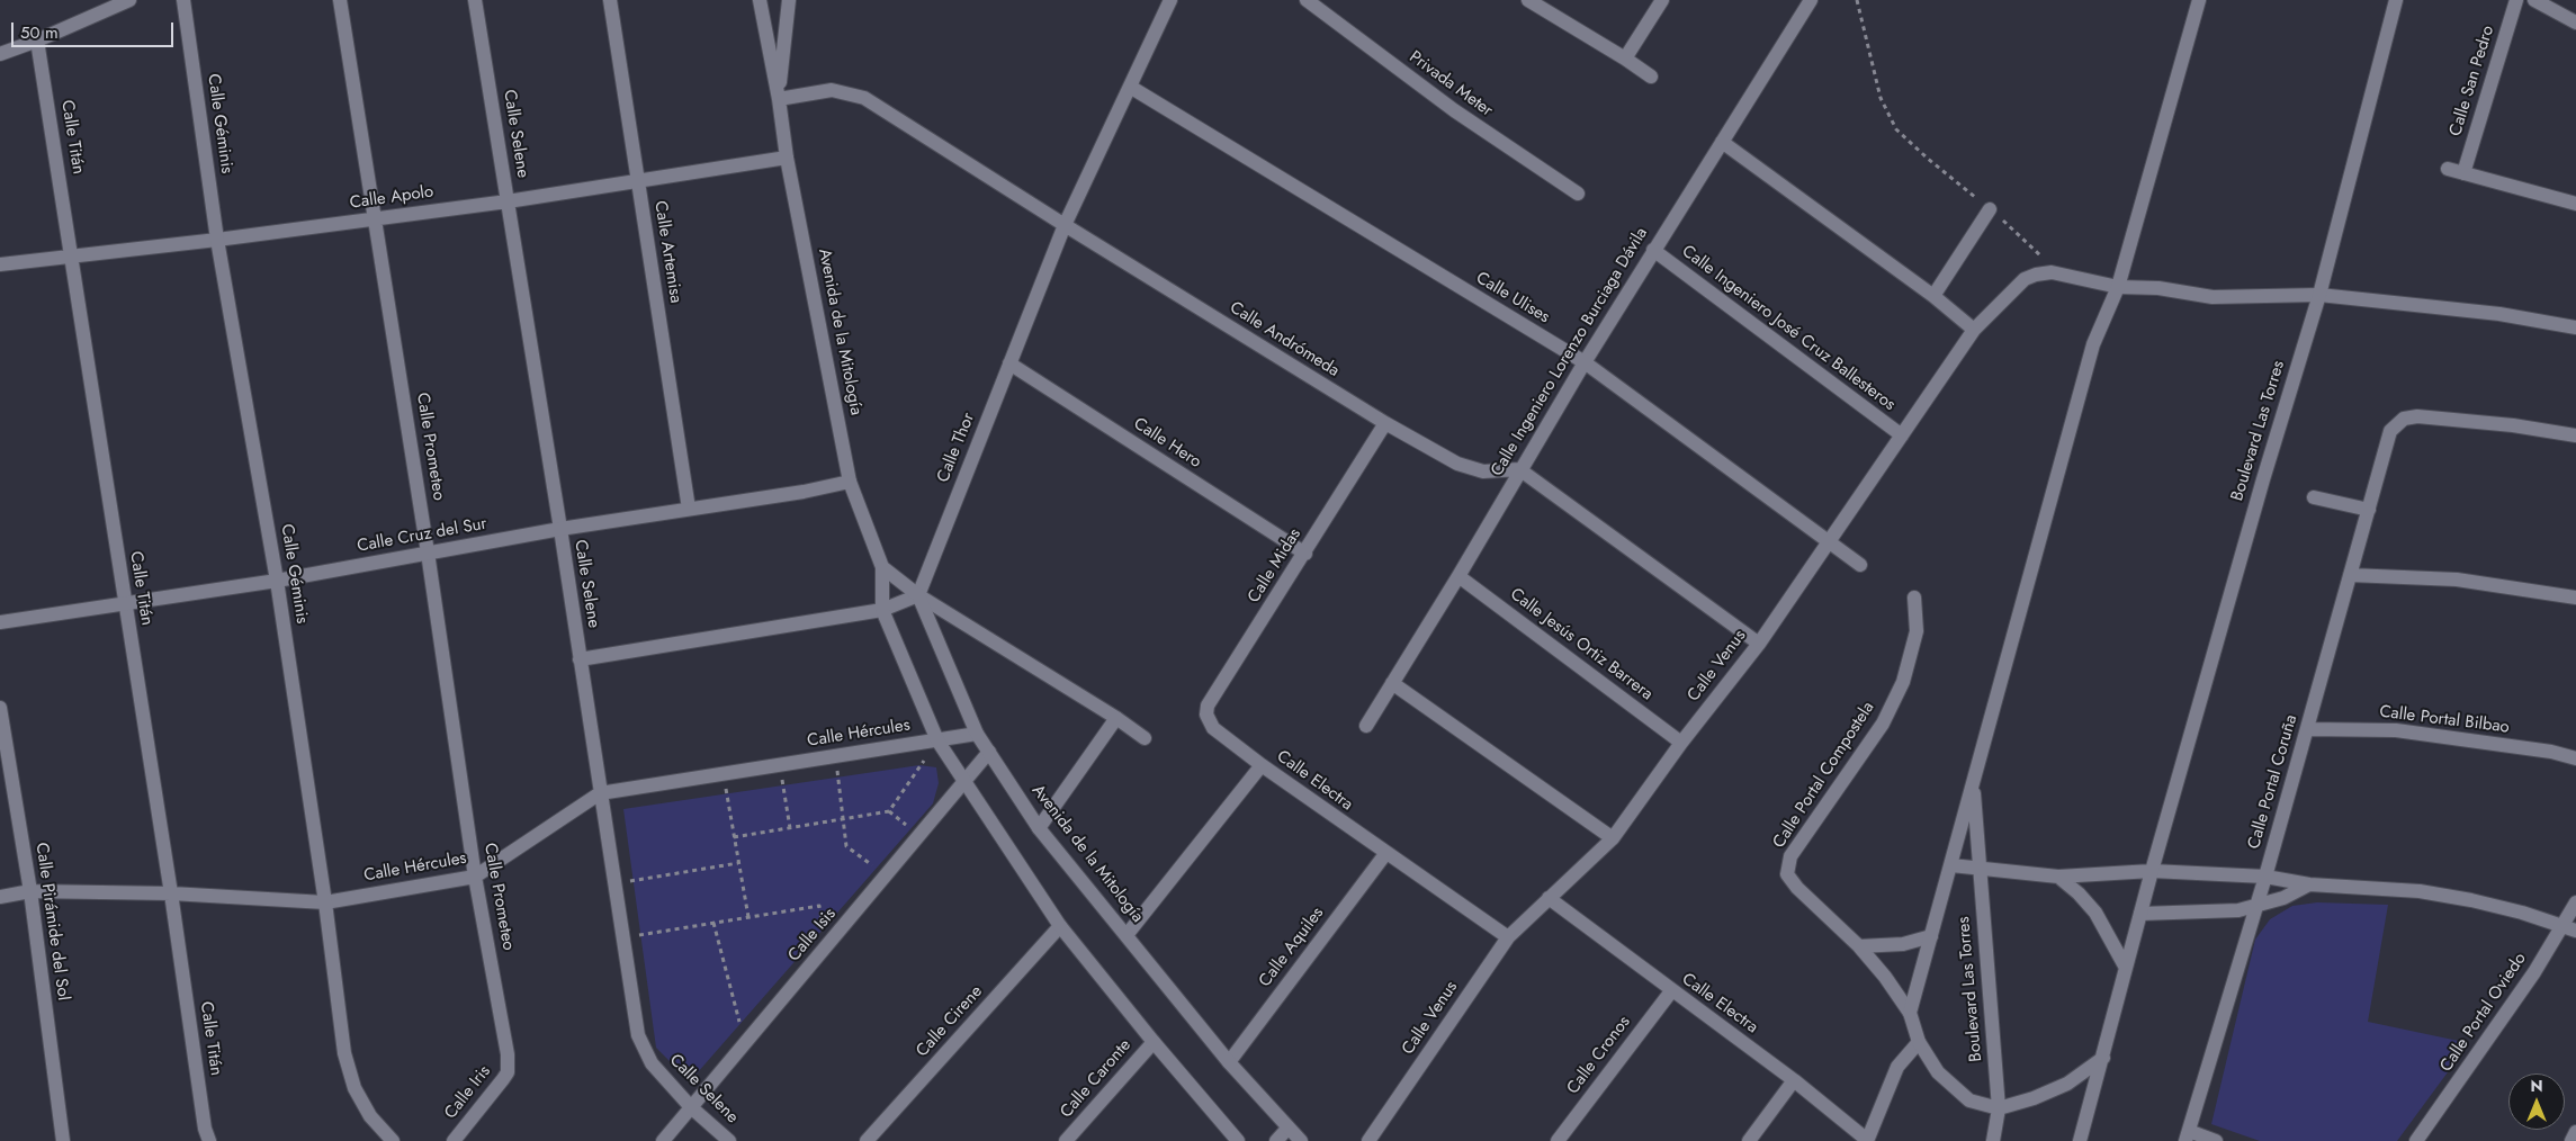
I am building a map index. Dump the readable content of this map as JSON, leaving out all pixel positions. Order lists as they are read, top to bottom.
{
  "streets": {
    "street": [
      "Calle San Pedro",
      "Privada Meter",
      "Calle Géminis",
      "Calle Selene",
      "Calle Titán",
      "Calle Apolo",
      "Calle Artemisa",
      "Calle Ulises",
      "Calle Ingeniero José Cruz Ballesteros",
      "Avenida de la Mitología",
      "Calle Andrómeda",
      "Calle Ingeniero Lorenzo Burciaga Dávila",
      "Boulevard Las Torres",
      "Calle Hero",
      "Calle Prometeo",
      "Calle Thor",
      "Calle Cruz del Sur",
      "Calle Midas",
      "Calle Jesús Ortiz Barrera",
      "Calle Venus",
      "Calle Portal Bilbao",
      "Calle Hércules",
      "Calle Portal Compostela",
      "Calle Electra",
      "Calle Portal Coruña",
      "Calle Pirámide del Sol",
      "Calle Isis",
      "Calle Aquiles",
      "Calle Portal Oviedo",
      "Calle Cirene",
      "Calle Cronos",
      "Calle Caronte",
      "Calle Iris"
    ]
  },
  "crossings": [
    ["Calle Géminis", "Calle Apolo"],
    ["Calle Géminis", "Calle Cruz del Sur"],
    ["Calle Géminis", "Calle Hércules"],
    ["Calle Selene", "Calle Apolo"],
    ["Calle Selene", "Calle Cruz del Sur"],
    ["Calle Selene", "Calle Hércules"],
    ["Calle Selene", "Calle Isis"],
    ["Calle Titán", "Calle Apolo"],
    ["Calle Titán", "Calle Cruz del Sur"],
    ["Calle Titán", "Calle Hércules"],
    ["Calle Apolo", "Calle Artemisa"],
    ["Calle Apolo", "Avenida de la Mitología"],
    ["Calle Apolo", "Calle Prometeo"],
    ["Calle Artemisa", "Calle Cruz del Sur"],
    ["Calle Ulises", "Calle Ingeniero Lorenzo Burciaga Dávila"],
    ["Calle Ulises", "Calle Thor"],
    ["Calle Ulises", "Calle Venus"],
    ["Calle Ingeniero José Cruz Ballesteros", "Calle Ingeniero Lorenzo Burciaga Dávila"],
    ["Calle Ingeniero José Cruz Ballesteros", "Calle Venus"],
    ["Avenida de la Mitología", "Calle Andrómeda"],
    ["Avenida de la Mitología", "Calle Thor"],
    ["Avenida de la Mitología", "Calle Cruz del Sur"],
    ["Avenida de la Mitología", "Calle Hércules"],
    ["Avenida de la Mitología", "Calle Isis"],
    ["Avenida de la Mitología", "Calle Aquiles"],
    ["Avenida de la Mitología", "Calle Cirene"],
    ["Avenida de la Mitología", "Calle Caronte"],
    ["Calle Andrómeda", "Calle Ingeniero Lorenzo Burciaga Dávila"],
    ["Calle Andrómeda", "Calle Thor"],
    ["Calle Andrómeda", "Calle Midas"],
    ["Calle Ingeniero Lorenzo Burciaga Dávila", "Calle Jesús Ortiz Barrera"],
    ["Boulevard Las Torres", "Calle Venus"],
    ["Boulevard Las Torres", "Calle Portal Compostela"],
    ["Calle Hero", "Calle Thor"],
    ["Calle Hero", "Calle Midas"],
    ["Calle Prometeo", "Calle Cruz del Sur"],
    ["Calle Prometeo", "Calle Hércules"],
    ["Calle Prometeo", "Calle Iris"],
    ["Calle Midas", "Calle Electra"],
    ["Calle Jesús Ortiz Barrera", "Calle Venus"],
    ["Calle Venus", "Calle Electra"],
    ["Calle Portal Bilbao", "Calle Portal Coruña"],
    ["Calle Hércules", "Calle Pirámide del Sol"],
    ["Calle Electra", "Calle Aquiles"],
    ["Calle Electra", "Calle Cronos"]
  ],
  "scale_bar": "50 m",
  "north": "top"
}
